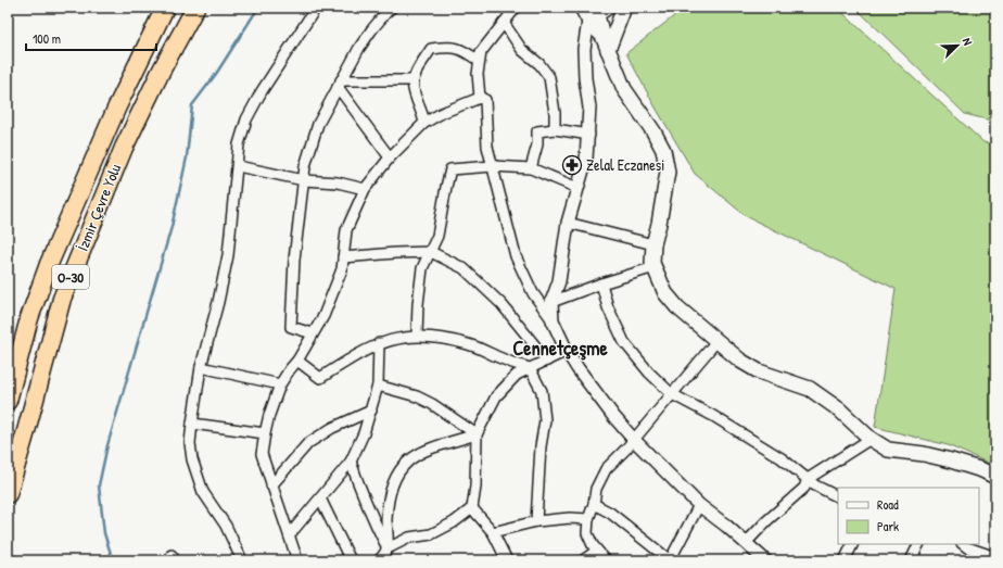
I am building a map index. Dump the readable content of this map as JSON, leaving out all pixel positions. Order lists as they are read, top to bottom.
{
  "streets": {
    "highway": ["İzmir Çevre Yolu", "O-30"]
  },
  "districts": ["Cennetçeşme"],
  "places": {
    "pharmacy": ["Zelal Eczanesi"]
  },
  "legend": ["Road", "Park"],
  "scale_bar": "100 m",
  "north": "top right"
}
